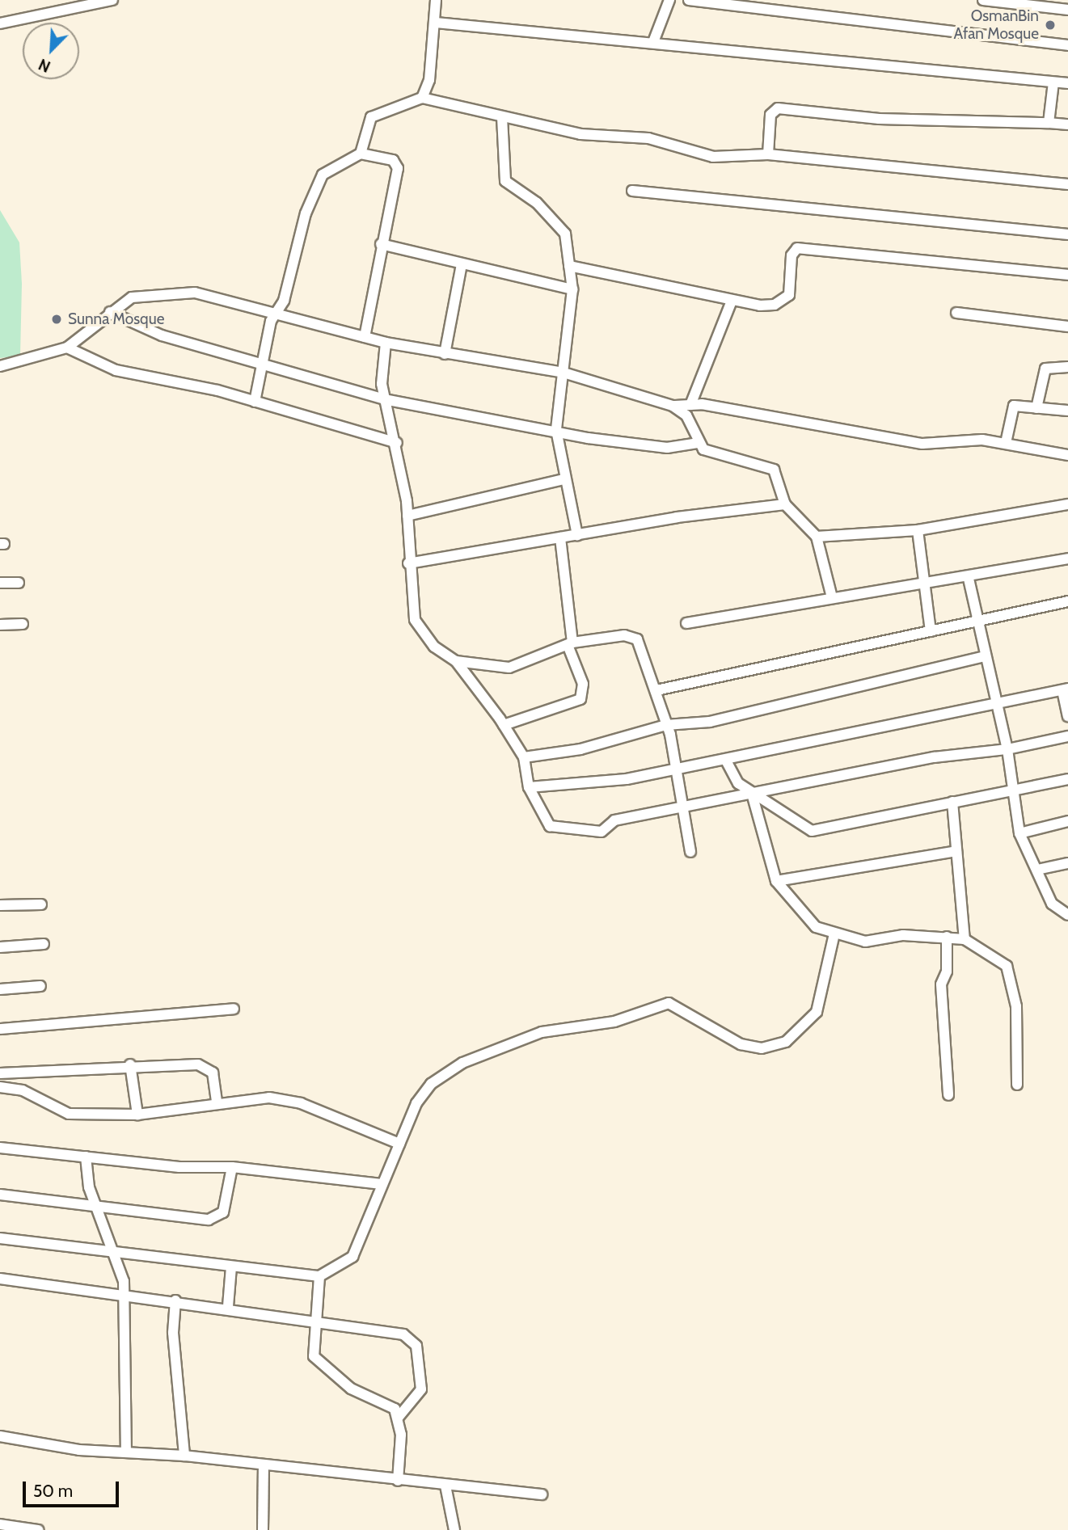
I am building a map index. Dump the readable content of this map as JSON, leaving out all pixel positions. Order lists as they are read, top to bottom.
{
  "places": ["OsmanBin Afan Mosque", "Sunna Mosque"],
  "scale_bar": "50 m",
  "north": "bottom left"
}
